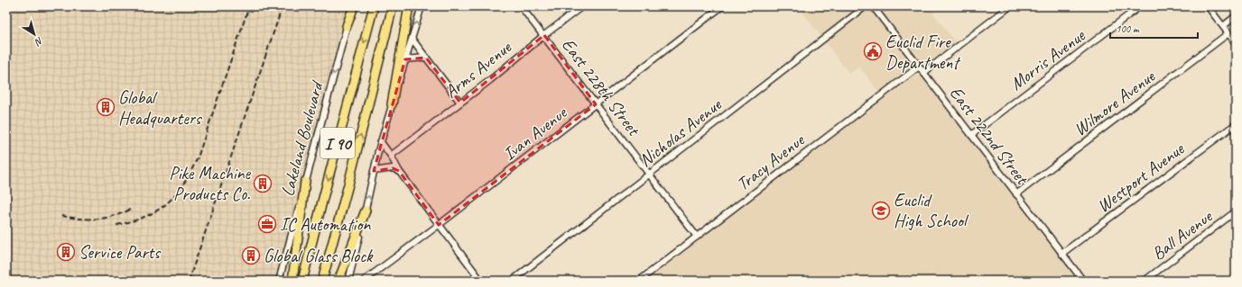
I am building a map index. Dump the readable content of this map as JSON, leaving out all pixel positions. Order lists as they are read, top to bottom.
{
  "streets": {
    "highway": ["I 90"],
    "street": [
      "Morris Avenue",
      "Arms Avenue",
      "East 228th Street",
      "Wilmore Avenue",
      "Nicholas Avenue",
      "Ivan Avenue",
      "East 222nd Street",
      "Lakeland Boulevard",
      "Tracy Avenue",
      "Westport Avenue",
      "Ball Avenue"
    ]
  },
  "crossings": [
    ["Morris Avenue", "East 222nd Street"],
    ["Arms Avenue", "East 228th Street"],
    ["East 228th Street", "Nicholas Avenue"],
    ["East 228th Street", "Ivan Avenue"],
    ["East 228th Street", "Tracy Avenue"],
    ["Wilmore Avenue", "East 222nd Street"],
    ["East 222nd Street", "Tracy Avenue"],
    ["East 222nd Street", "Westport Avenue"]
  ],
  "one_way": ["Lakeland Boulevard"],
  "places": {
    "public building": ["Euclid Fire Department"],
    "building": [
      "Global Headquarters",
      "Pike Machine Products Co.",
      "Service Parts",
      "Global Glass Block"
    ],
    "school or university": ["Euclid High School"],
    "office": ["IC Automation"]
  },
  "scale_bar": "100 m",
  "north": "bottom right"
}
